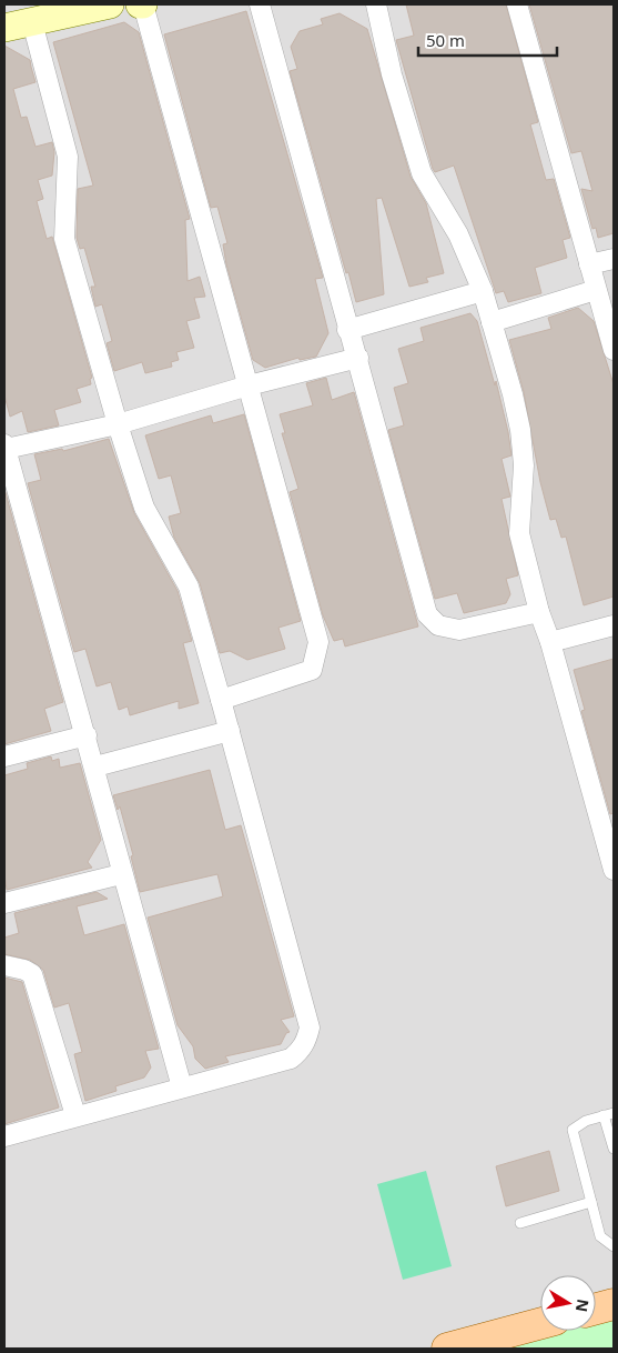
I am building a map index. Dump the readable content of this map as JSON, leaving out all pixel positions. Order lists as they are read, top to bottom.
{
  "scale_bar": "50 m",
  "north": "right"
}
